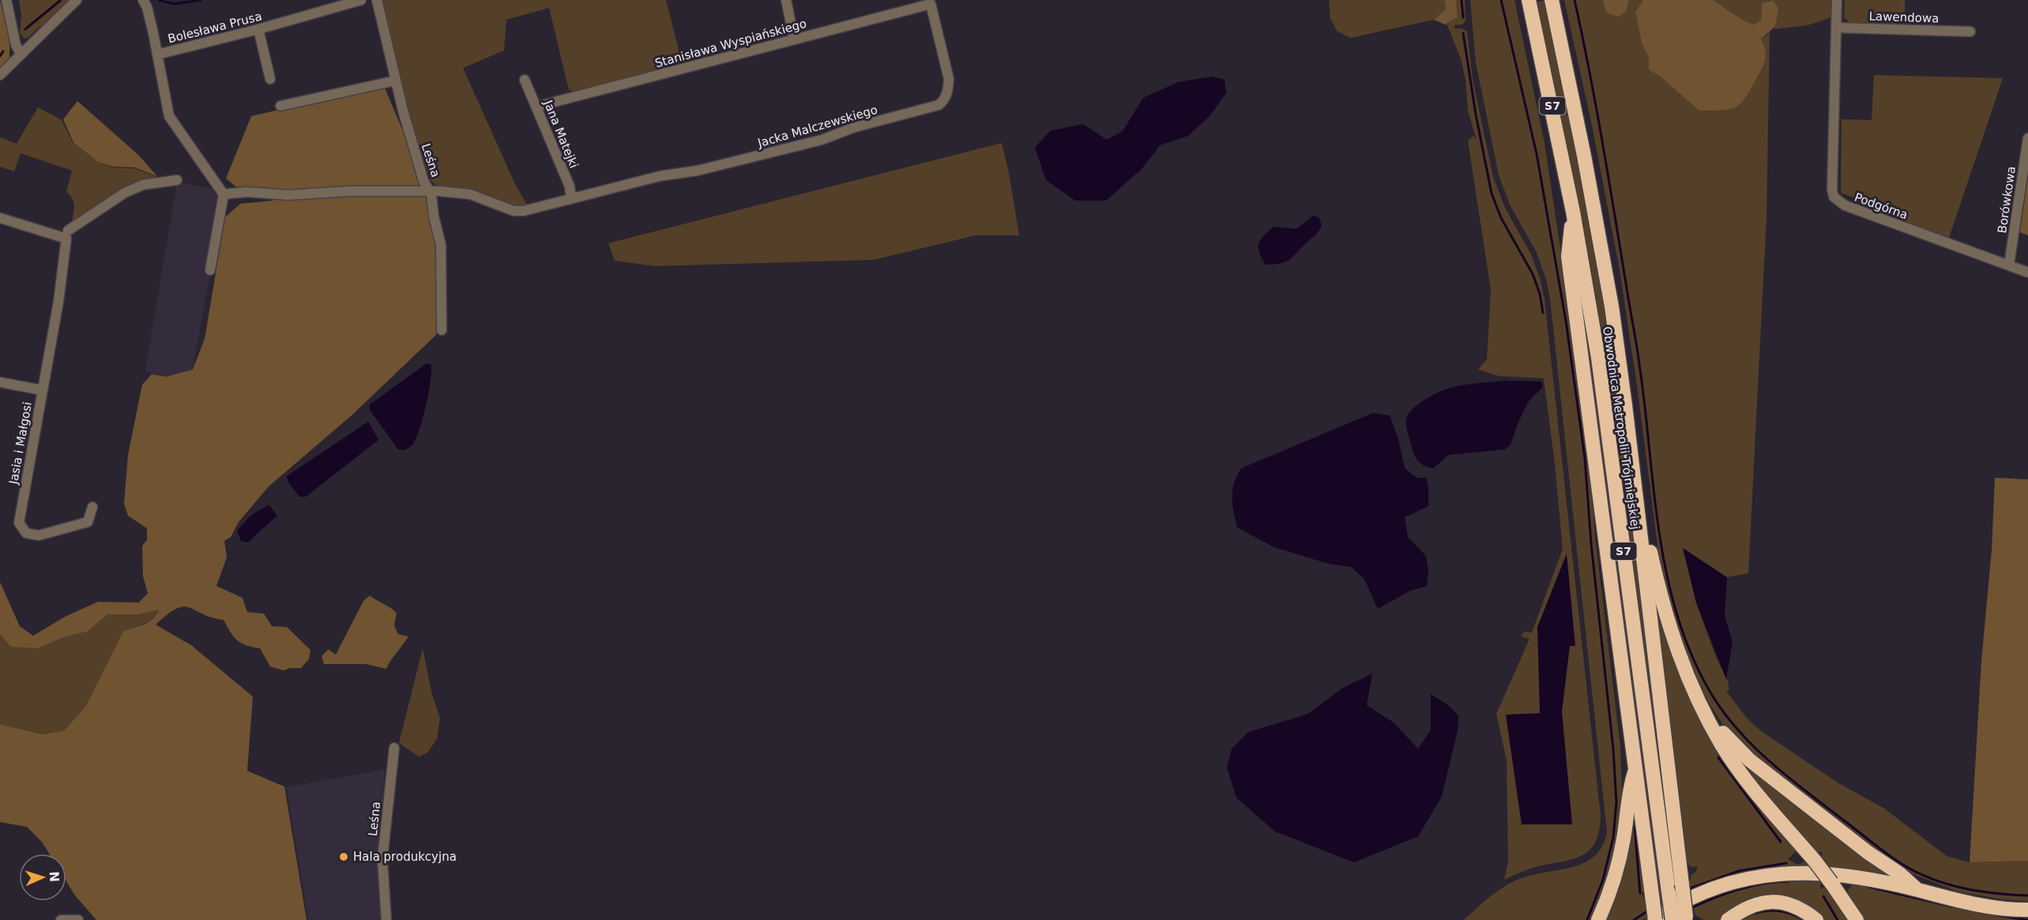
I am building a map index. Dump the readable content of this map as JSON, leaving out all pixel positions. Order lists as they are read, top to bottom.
{
  "streets": {
    "highway": ["S7", "Obwodnica Metropolii Trójmiejskiej"],
    "street": [
      "Lawendowa",
      "Bolesława Prusa",
      "Stanisława Wyspiańskiego",
      "Jacka Malczewskiego",
      "Jana Matejki",
      "Leśna",
      "Borówkowa",
      "Podgórna",
      "Jasia i Małgosi"
    ]
  },
  "crossings": [
    ["Lawendowa", "Podgórna"],
    ["Stanisława Wyspiańskiego", "Jacka Malczewskiego"],
    ["Stanisława Wyspiańskiego", "Jana Matejki"],
    ["Jacka Malczewskiego", "Jana Matejki"],
    ["Jacka Malczewskiego", "Leśna"],
    ["Borówkowa", "Podgórna"]
  ],
  "places": ["Hala produkcyjna"],
  "north": "right"
}
